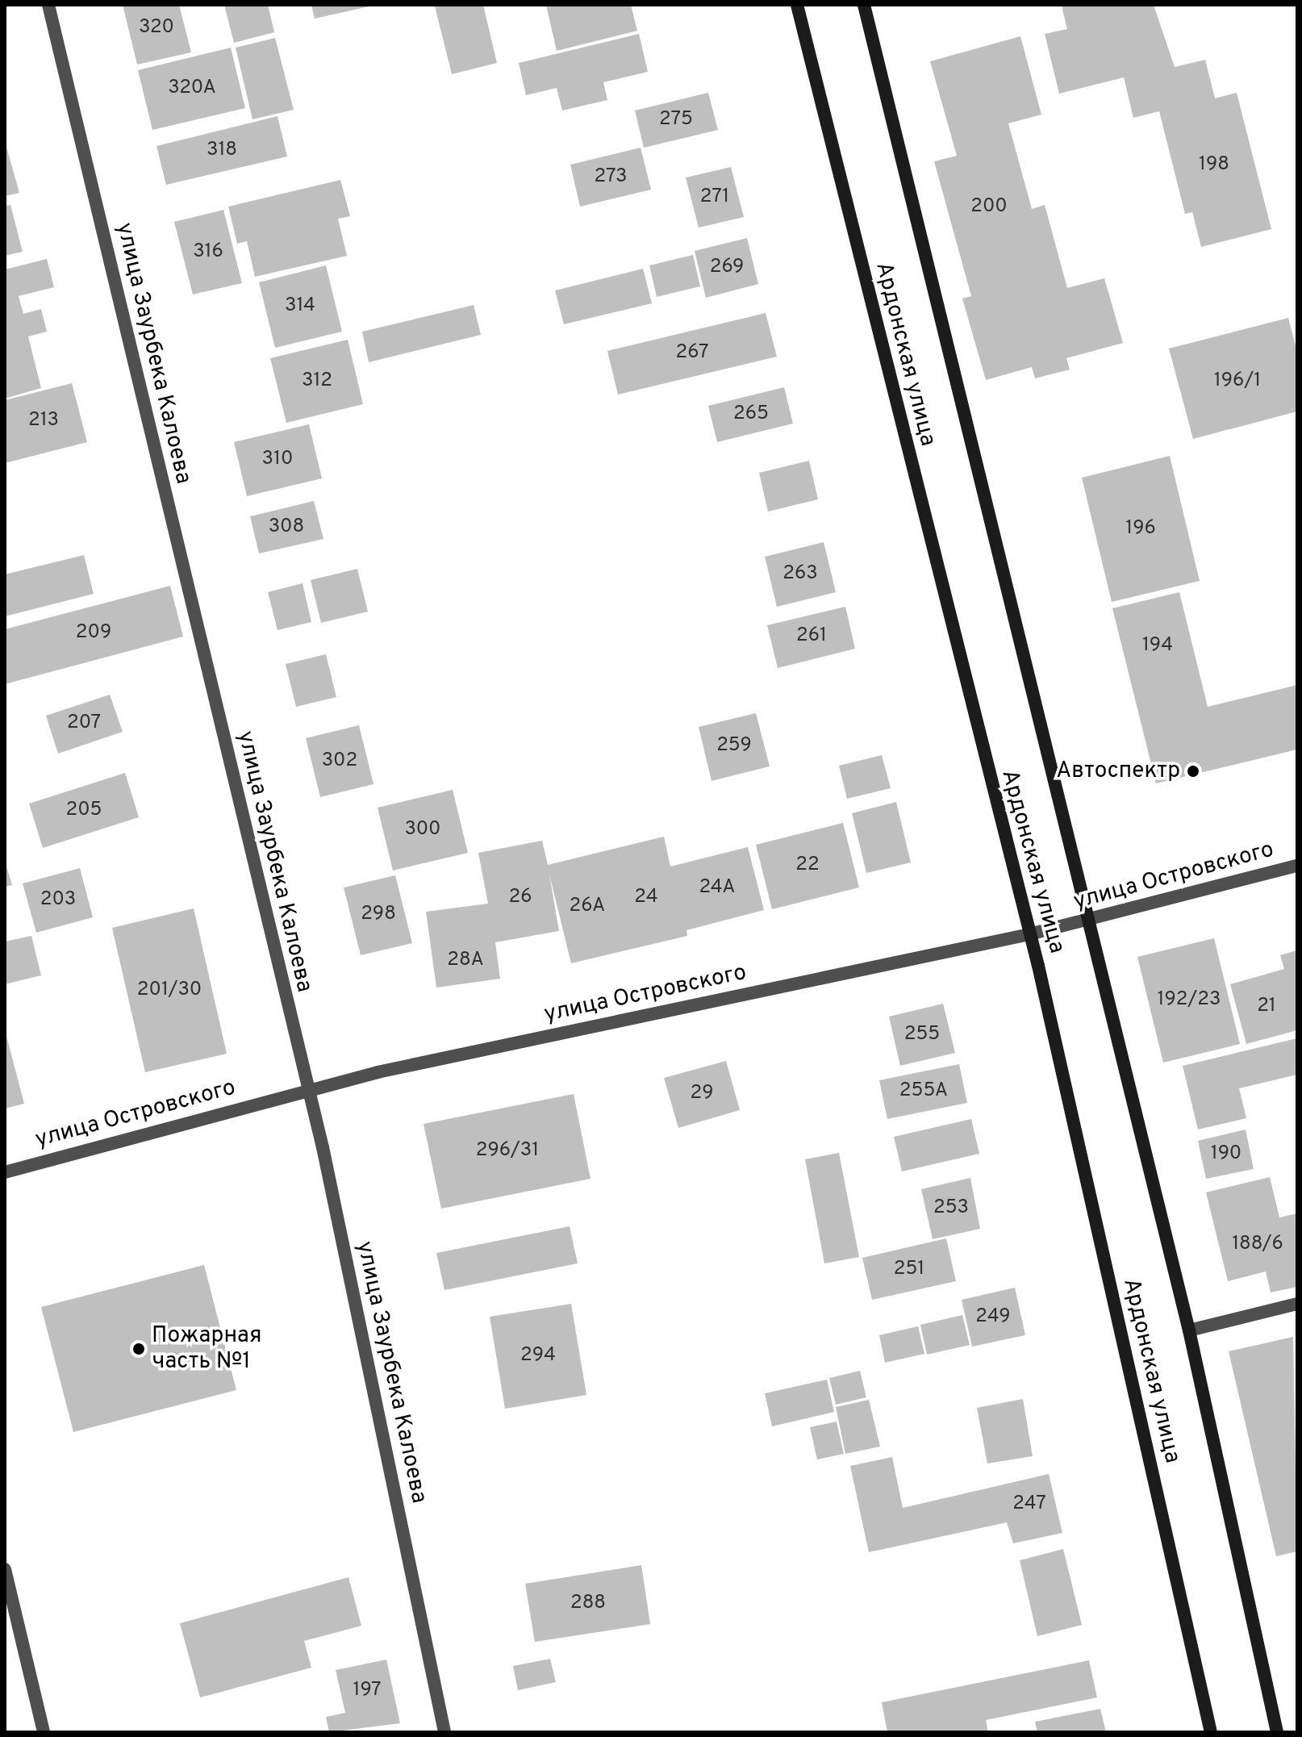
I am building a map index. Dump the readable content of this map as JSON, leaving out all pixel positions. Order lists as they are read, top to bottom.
{
  "streets": {
    "main road": ["Ардонская улица"],
    "street": ["улица Заурбека Калоева", "улица Островского"]
  },
  "crossings": [
    ["улица Заурбека Калоева", "улица Островского"],
    ["Ардонская улица", "улица Островского"]
  ],
  "places": ["Автоспектр", "Пожарная часть №1"],
  "house_numbers": [
    "320",
    "320А",
    "275",
    "318",
    "198",
    "273",
    "271",
    "200",
    "316",
    "269",
    "314",
    "267",
    "312",
    "196/1",
    "265",
    "213",
    "310",
    "308",
    "196",
    "263",
    "209",
    "261",
    "194",
    "207",
    "259",
    "302",
    "205",
    "300",
    "22",
    "24А",
    "26",
    "24",
    "203",
    "26А",
    "298",
    "28А",
    "201/30",
    "192/23",
    "21",
    "255",
    "255А",
    "29",
    "296/31",
    "190",
    "253",
    "188/6",
    "251",
    "249",
    "294",
    "247",
    "288",
    "197"
  ]
}
